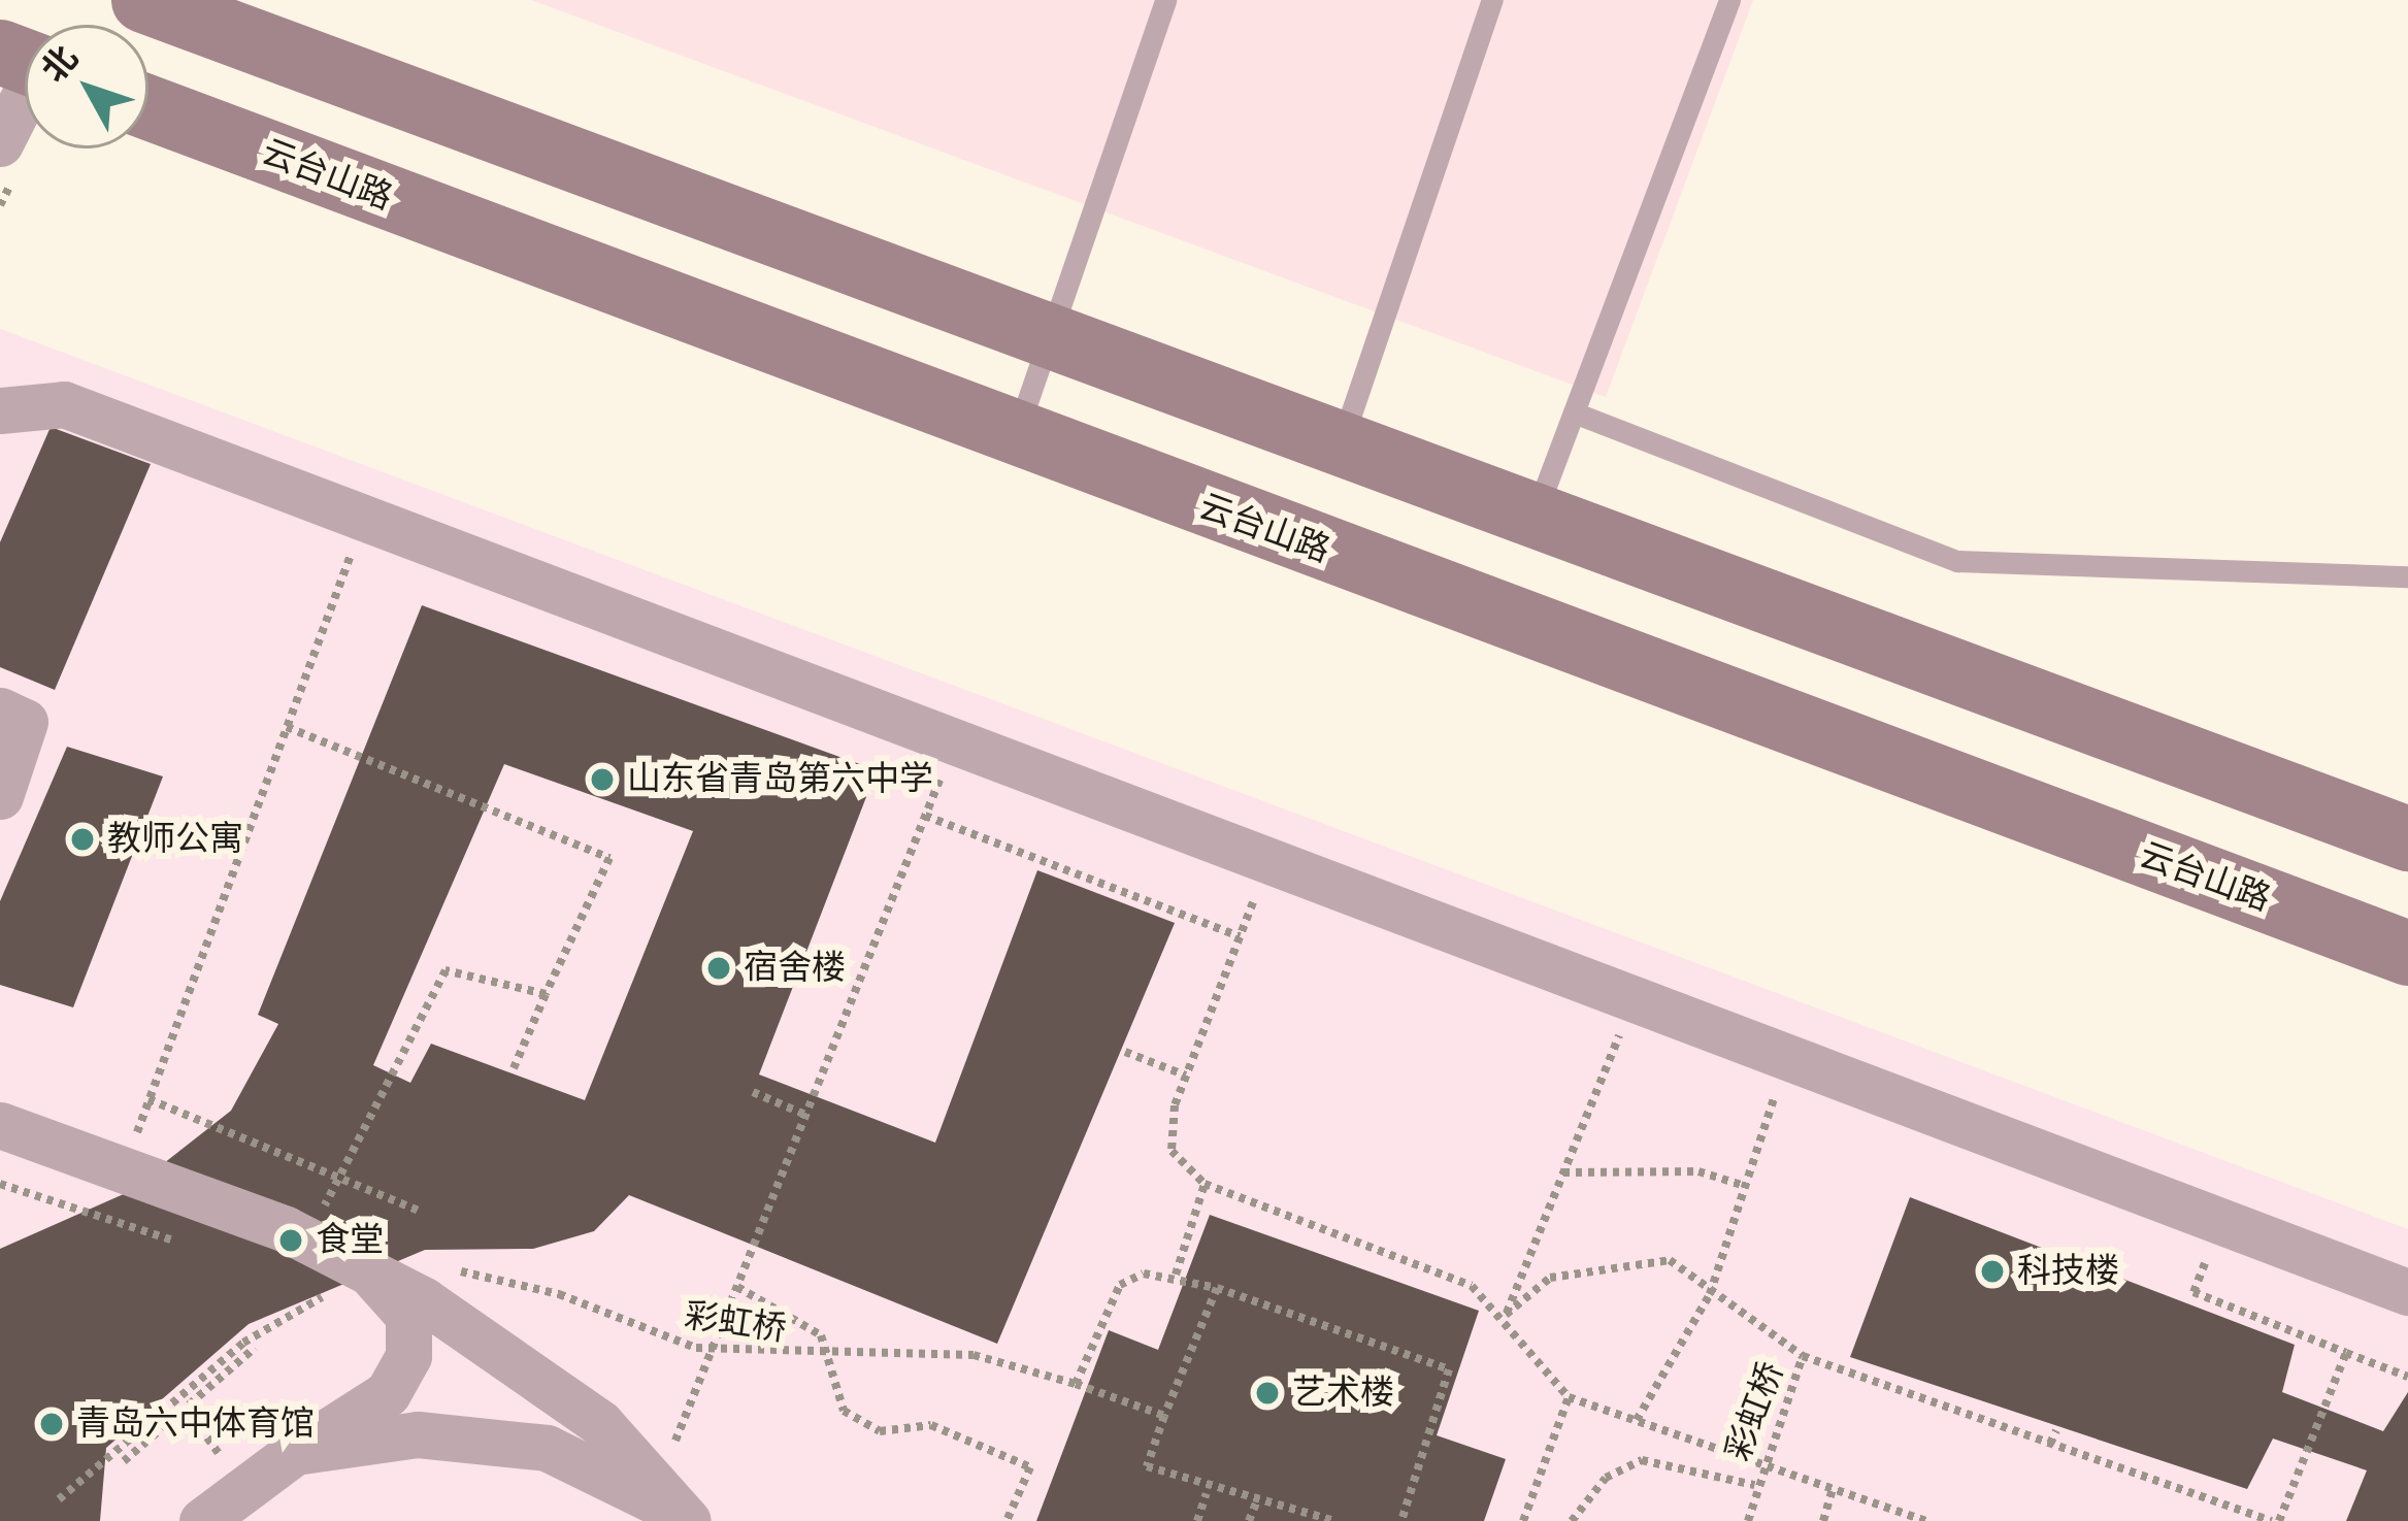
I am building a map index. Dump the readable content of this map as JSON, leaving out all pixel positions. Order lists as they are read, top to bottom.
{
  "streets": {
    "main road": ["云台山路"],
    "path": ["彩虹桥"]
  },
  "places": [
    "山东省青岛第六中学",
    "教师公寓",
    "宿舍楼",
    "食堂",
    "科技楼",
    "艺术楼",
    "青岛六中体育馆"
  ],
  "north": "top left"
}
